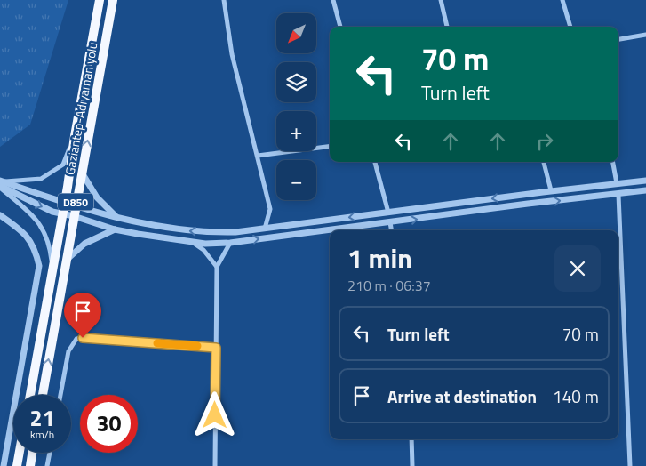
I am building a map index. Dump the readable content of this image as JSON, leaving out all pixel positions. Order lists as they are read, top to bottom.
{
  "streets": {
    "highway": ["Gaziantep-Adıyaman yolu", "D850"]
  },
  "north": "bottom left",
  "page": {
    "map_buttons": ["+", "−"],
    "turn": ["70 m", "Turn left"],
    "heading": ["1 min", "210 m · 06:37"],
    "list": [
      {
        "name": "Turn left",
        "value": "70 m"
      },
      {
        "name": "Arrive at destination",
        "value": "140 m"
      }
    ],
    "speed": "21 km/h",
    "limit": "30"
  }
}
